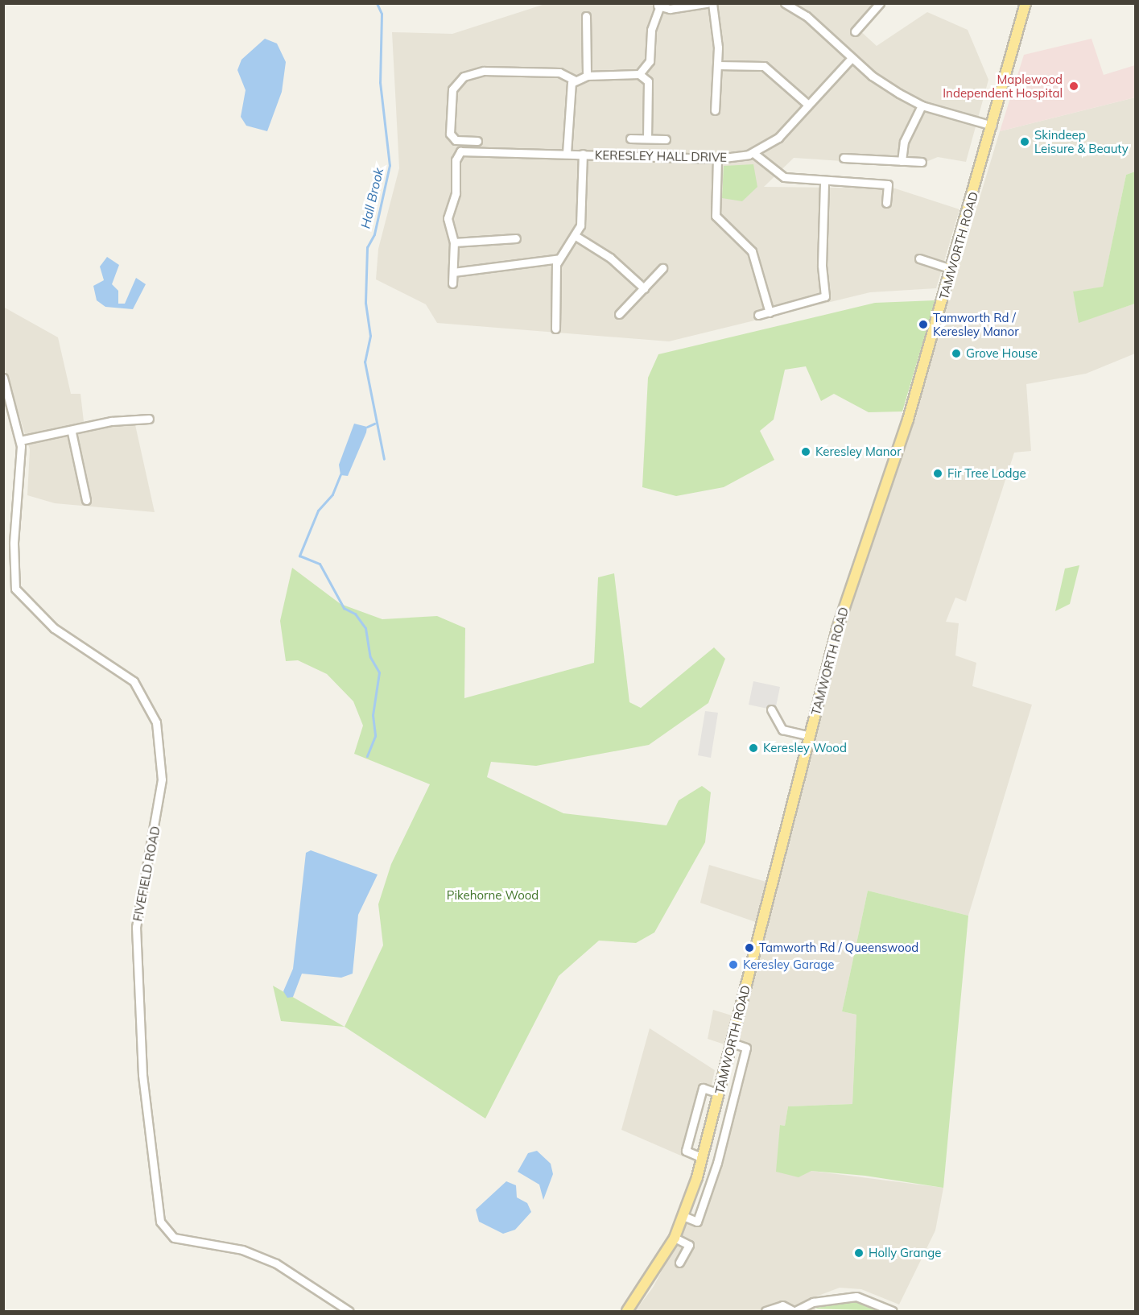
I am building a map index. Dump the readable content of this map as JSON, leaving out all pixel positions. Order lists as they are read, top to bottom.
{
  "streets": {
    "main road": ["TAMWORTH ROAD"],
    "street": ["KERESLEY HALL DRIVE", "FIVEFIELD ROAD"]
  },
  "water": ["Hall Brook"],
  "parks": ["Pikehorne Wood"],
  "places": [
    "Maplewood Independent Hospital",
    "Skindeep Leisure & Beauty",
    "Tamworth Rd / Keresley Manor",
    "Grove House",
    "Keresley Manor",
    "Fir Tree Lodge",
    "Keresley Wood",
    "Tamworth Rd / Queenswood",
    "Keresley Garage",
    "Holly Grange"
  ]
}
